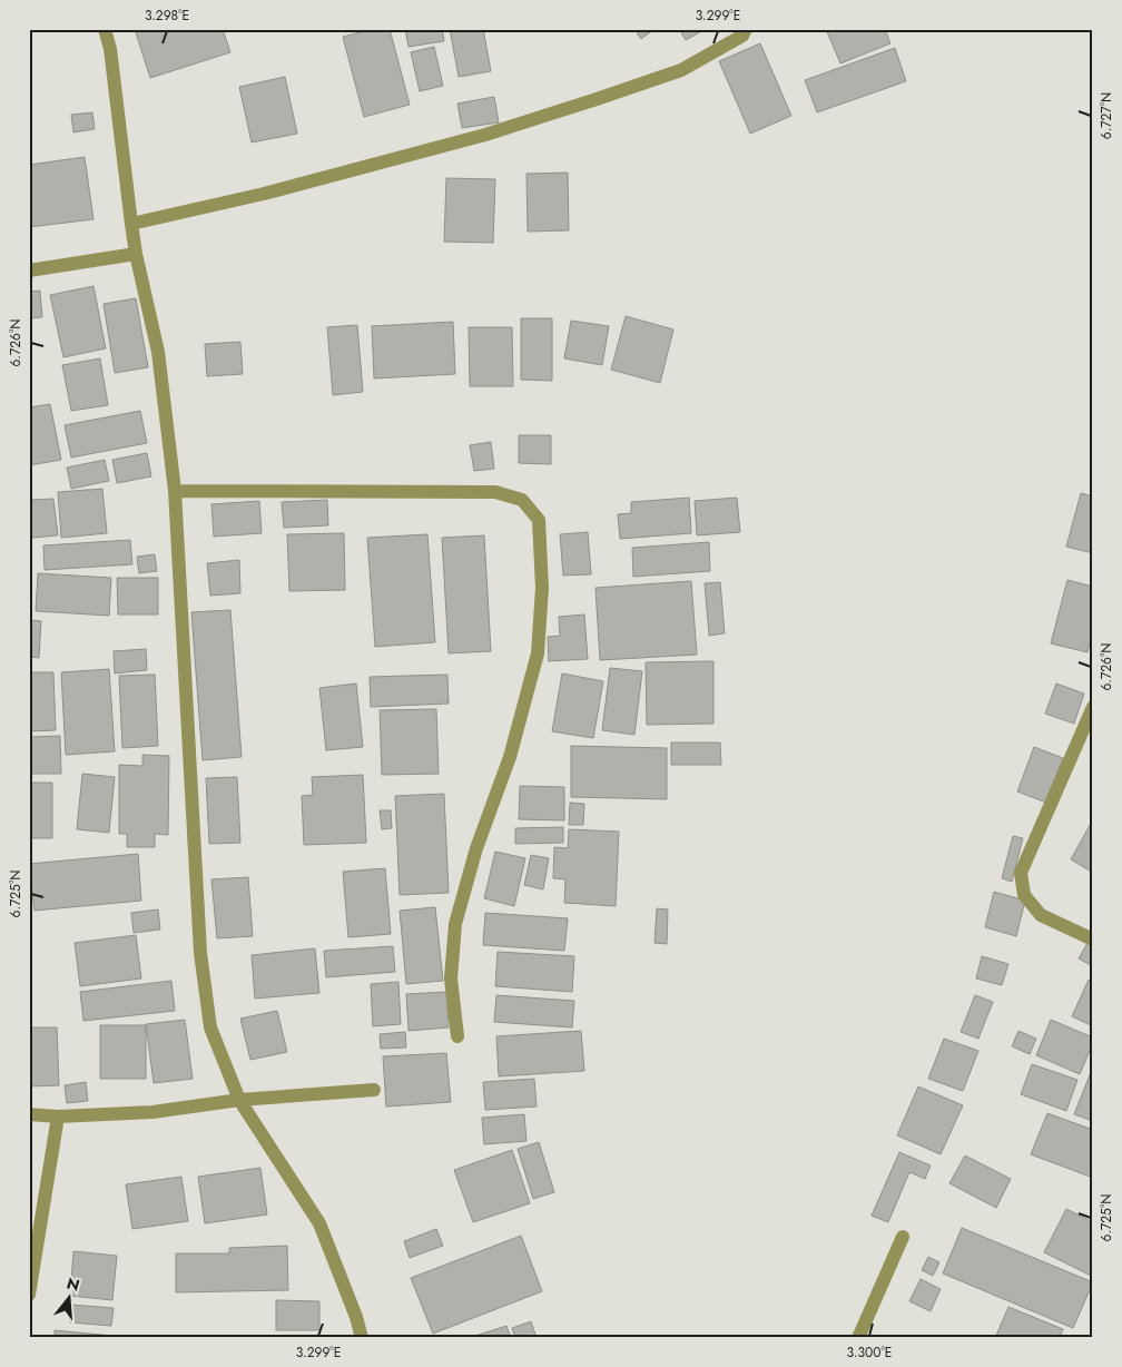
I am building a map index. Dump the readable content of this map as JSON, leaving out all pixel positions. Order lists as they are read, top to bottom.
{
  "north": "top",
  "coordinates": [
    "3.298°E",
    "3.299°E",
    "6.727°N",
    "6.726°N",
    "6.725°N",
    "3.300°E"
  ]
}
